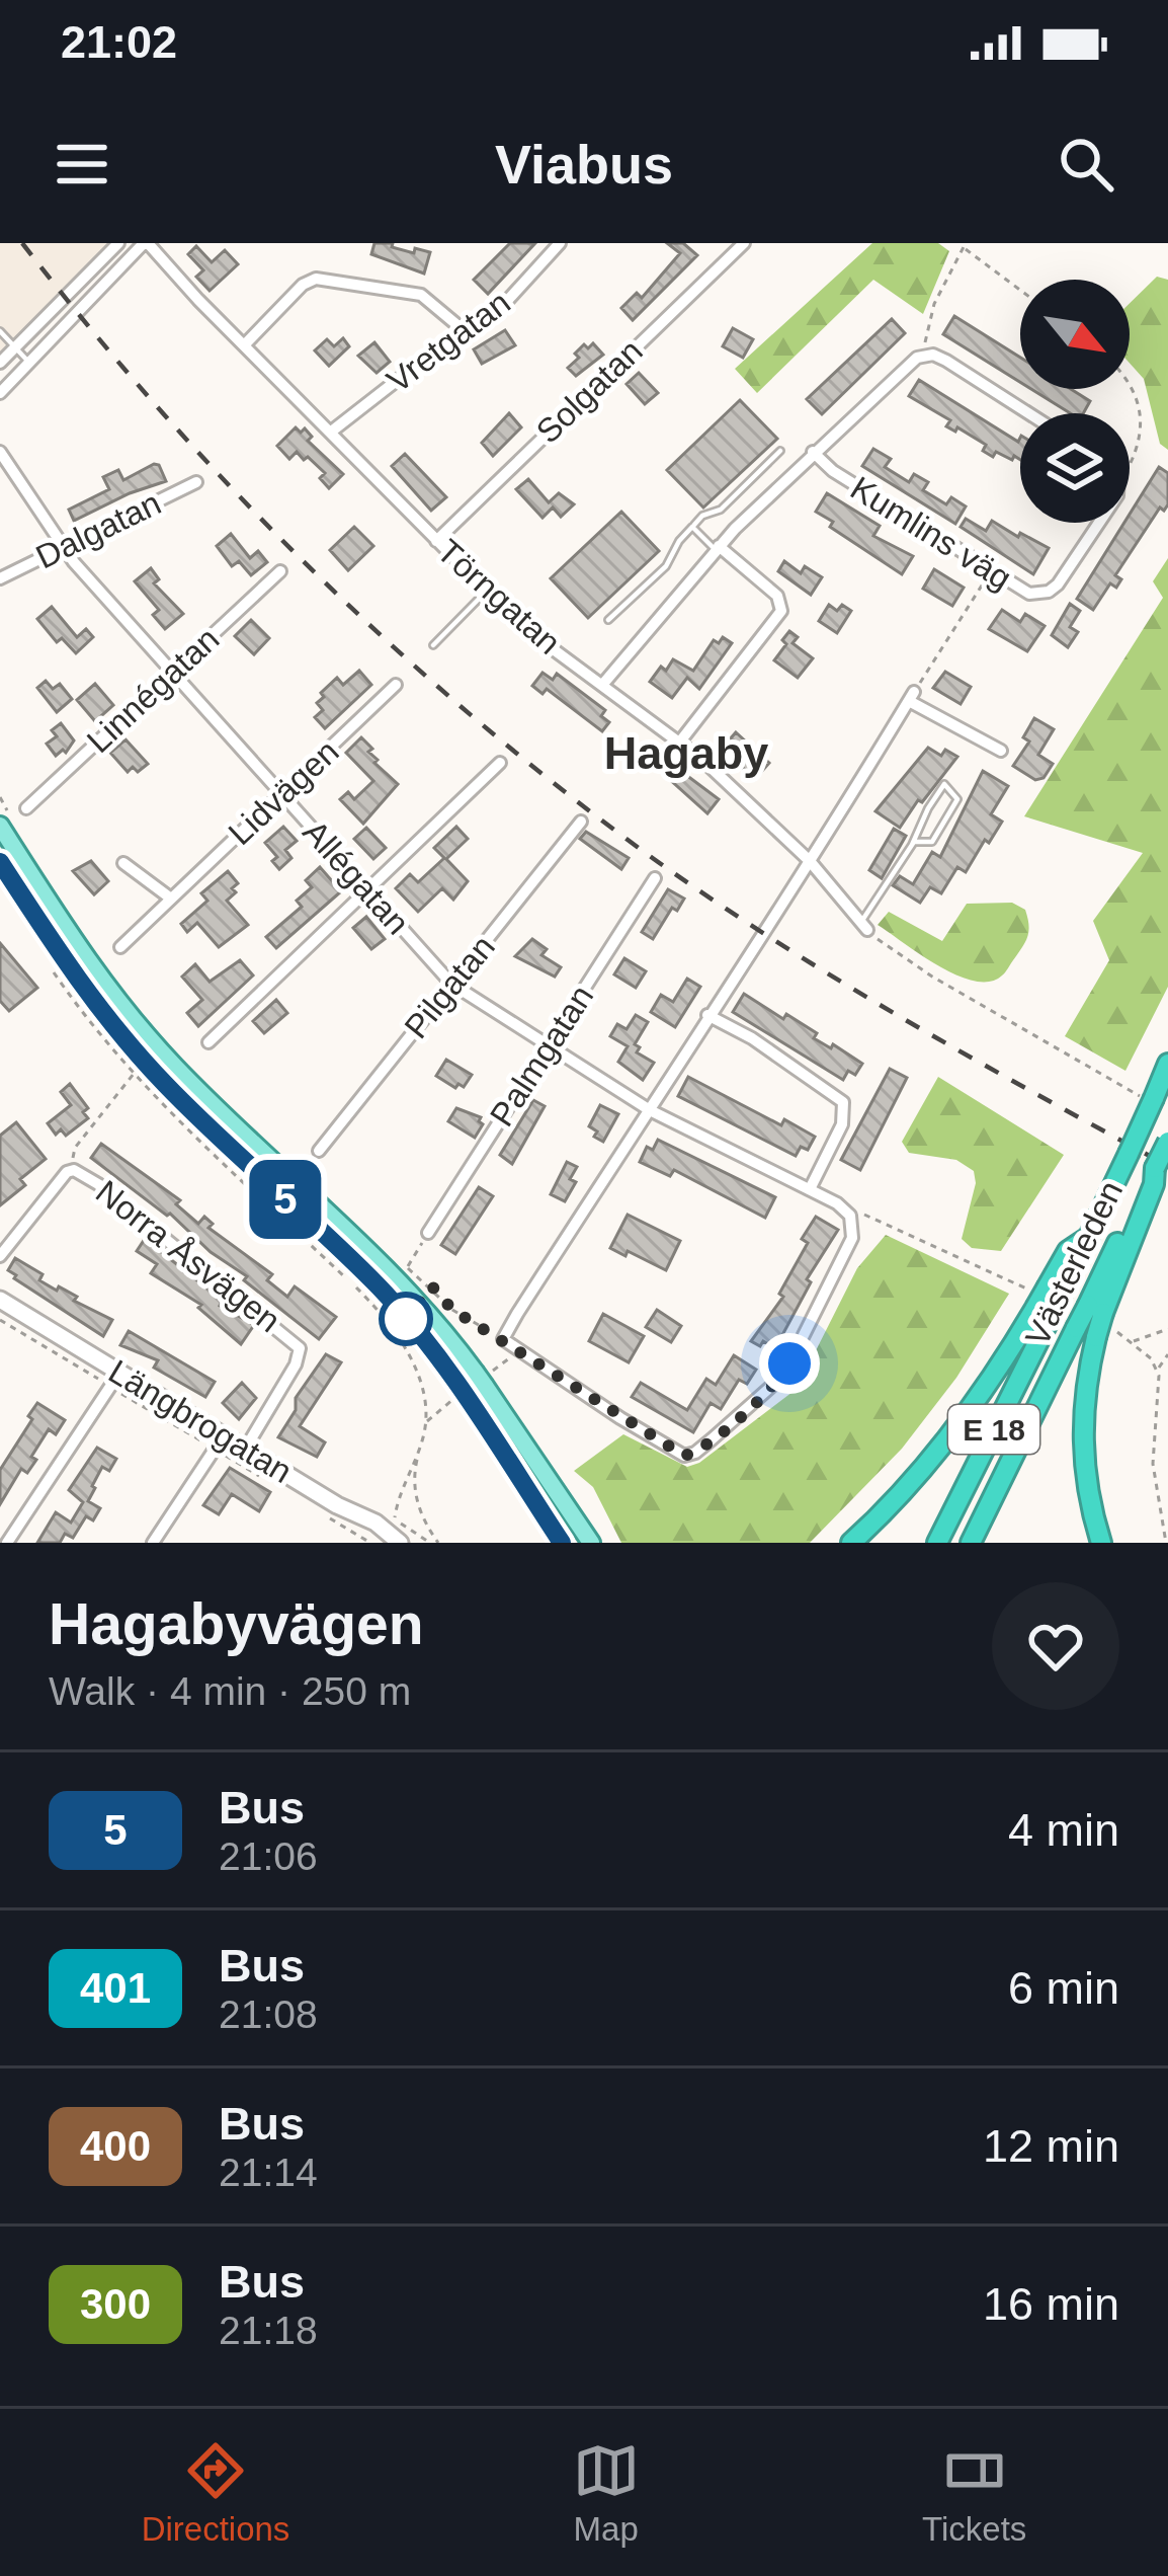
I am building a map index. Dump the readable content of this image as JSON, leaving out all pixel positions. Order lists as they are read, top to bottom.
{
  "streets": {
    "highway": ["Västerleden", "E 18"],
    "street": [
      "Vretgatan",
      "Solgatan",
      "Dalgatan",
      "Kumlins väg",
      "Törngatan",
      "Linnégatan",
      "Lidvägen",
      "Allégatan",
      "Pilgatan",
      "Palmgatan",
      "Norra Åsvägen",
      "Längbrogatan"
    ]
  },
  "crossings": [
    ["Vretgatan", "Törngatan"],
    ["Solgatan", "Törngatan"],
    ["Dalgatan", "Allégatan"],
    ["Kumlins väg", "Törngatan"],
    ["Linnégatan", "Allégatan"],
    ["Lidvägen", "Allégatan"],
    ["Allégatan", "Pilgatan"],
    ["Allégatan", "Palmgatan"],
    ["Norra Åsvägen", "Längbrogatan"]
  ],
  "districts": ["Hagaby"],
  "lines": ["bus line 5"],
  "north": "bottom right",
  "page": {
    "status": "21:02",
    "header": "Viabus",
    "on_map": "5",
    "heading": ["Hagabyvägen", "Walk · 4 min · 250 m"],
    "list": [
      {
        "mark": "5",
        "name": "Bus",
        "note": "21:06",
        "value": "4 min"
      },
      {
        "mark": "401",
        "name": "Bus",
        "note": "21:08",
        "value": "6 min"
      },
      {
        "mark": "400",
        "name": "Bus",
        "note": "21:14",
        "value": "12 min"
      },
      {
        "mark": "300",
        "name": "Bus",
        "note": "21:18",
        "value": "16 min"
      }
    ],
    "tabs": ["Directions", "Map", "Tickets"]
  }
}
